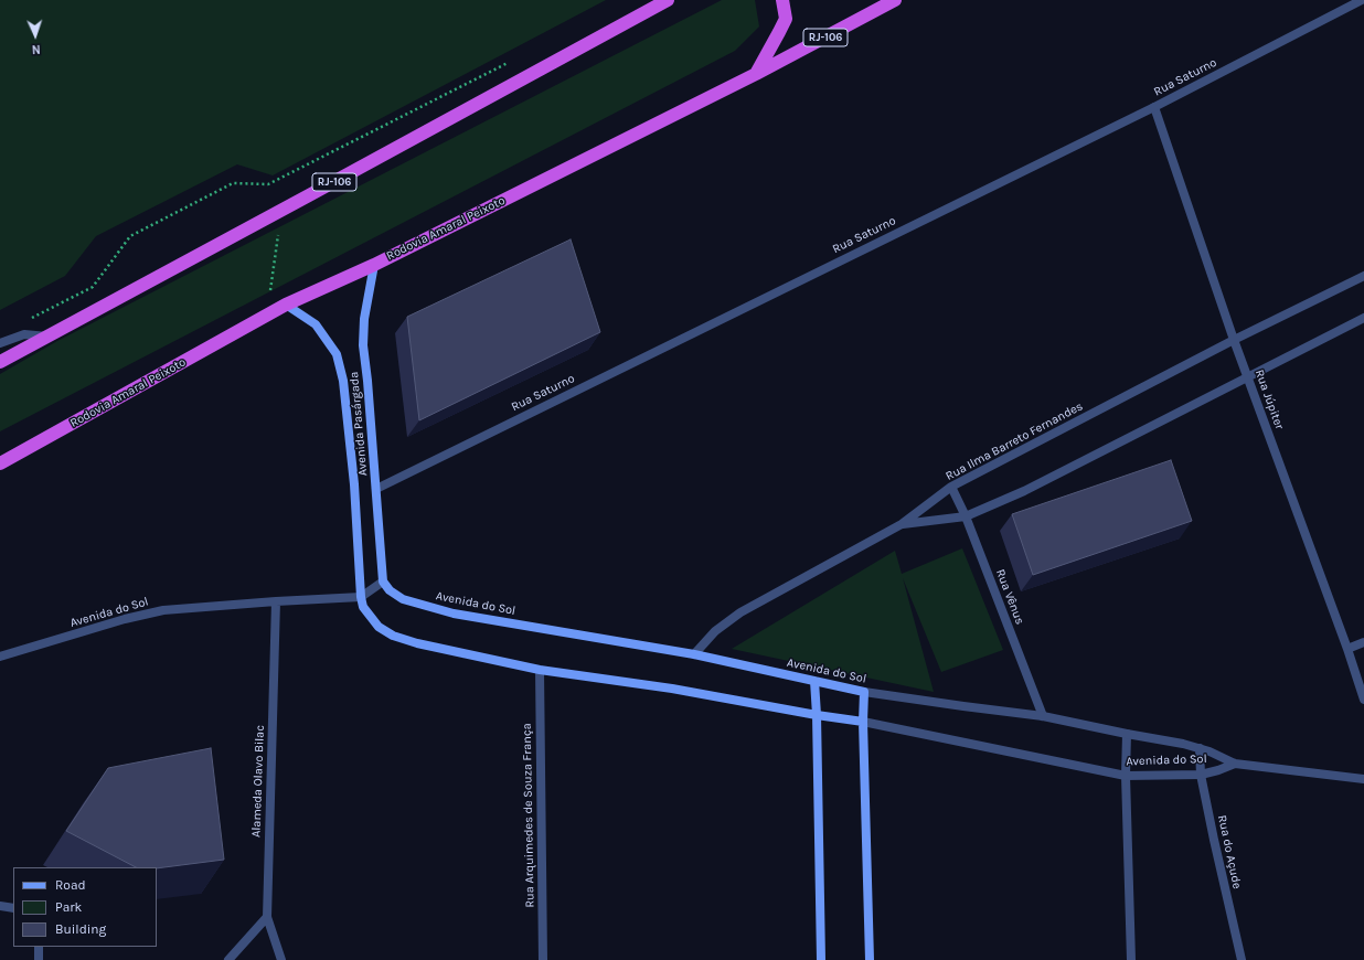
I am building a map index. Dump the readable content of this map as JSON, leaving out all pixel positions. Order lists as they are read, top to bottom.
{
  "streets": {
    "highway": ["RJ-106", "Rodovia Amaral Peixoto"],
    "main road": ["Avenida Pasárgada", "Avenida do Sol"],
    "street": [
      "Rua Saturno",
      "Rua Júpiter",
      "Rua Ilma Barreto Fernandes",
      "Rua Vênus",
      "Alameda Olavo Bilac",
      "Rua Arquimedes de Souza França",
      "Rua do Açude"
    ]
  },
  "crossings": [
    ["Rua Saturno", "Rua Júpiter"],
    ["Rua Saturno", "Avenida Pasárgada"],
    ["Rodovia Amaral Peixoto", "Avenida Pasárgada"],
    ["Rua Júpiter", "Rua Ilma Barreto Fernandes"],
    ["Avenida Pasárgada", "Avenida do Sol"],
    ["Rua Ilma Barreto Fernandes", "Rua Vênus"],
    ["Rua Ilma Barreto Fernandes", "Avenida do Sol"],
    ["Rua Vênus", "Avenida do Sol"],
    ["Avenida do Sol", "Alameda Olavo Bilac"],
    ["Avenida do Sol", "Rua Arquimedes de Souza França"],
    ["Avenida do Sol", "Rua do Açude"]
  ],
  "legend": ["Road", "Park", "Building"],
  "north": "bottom"
}
